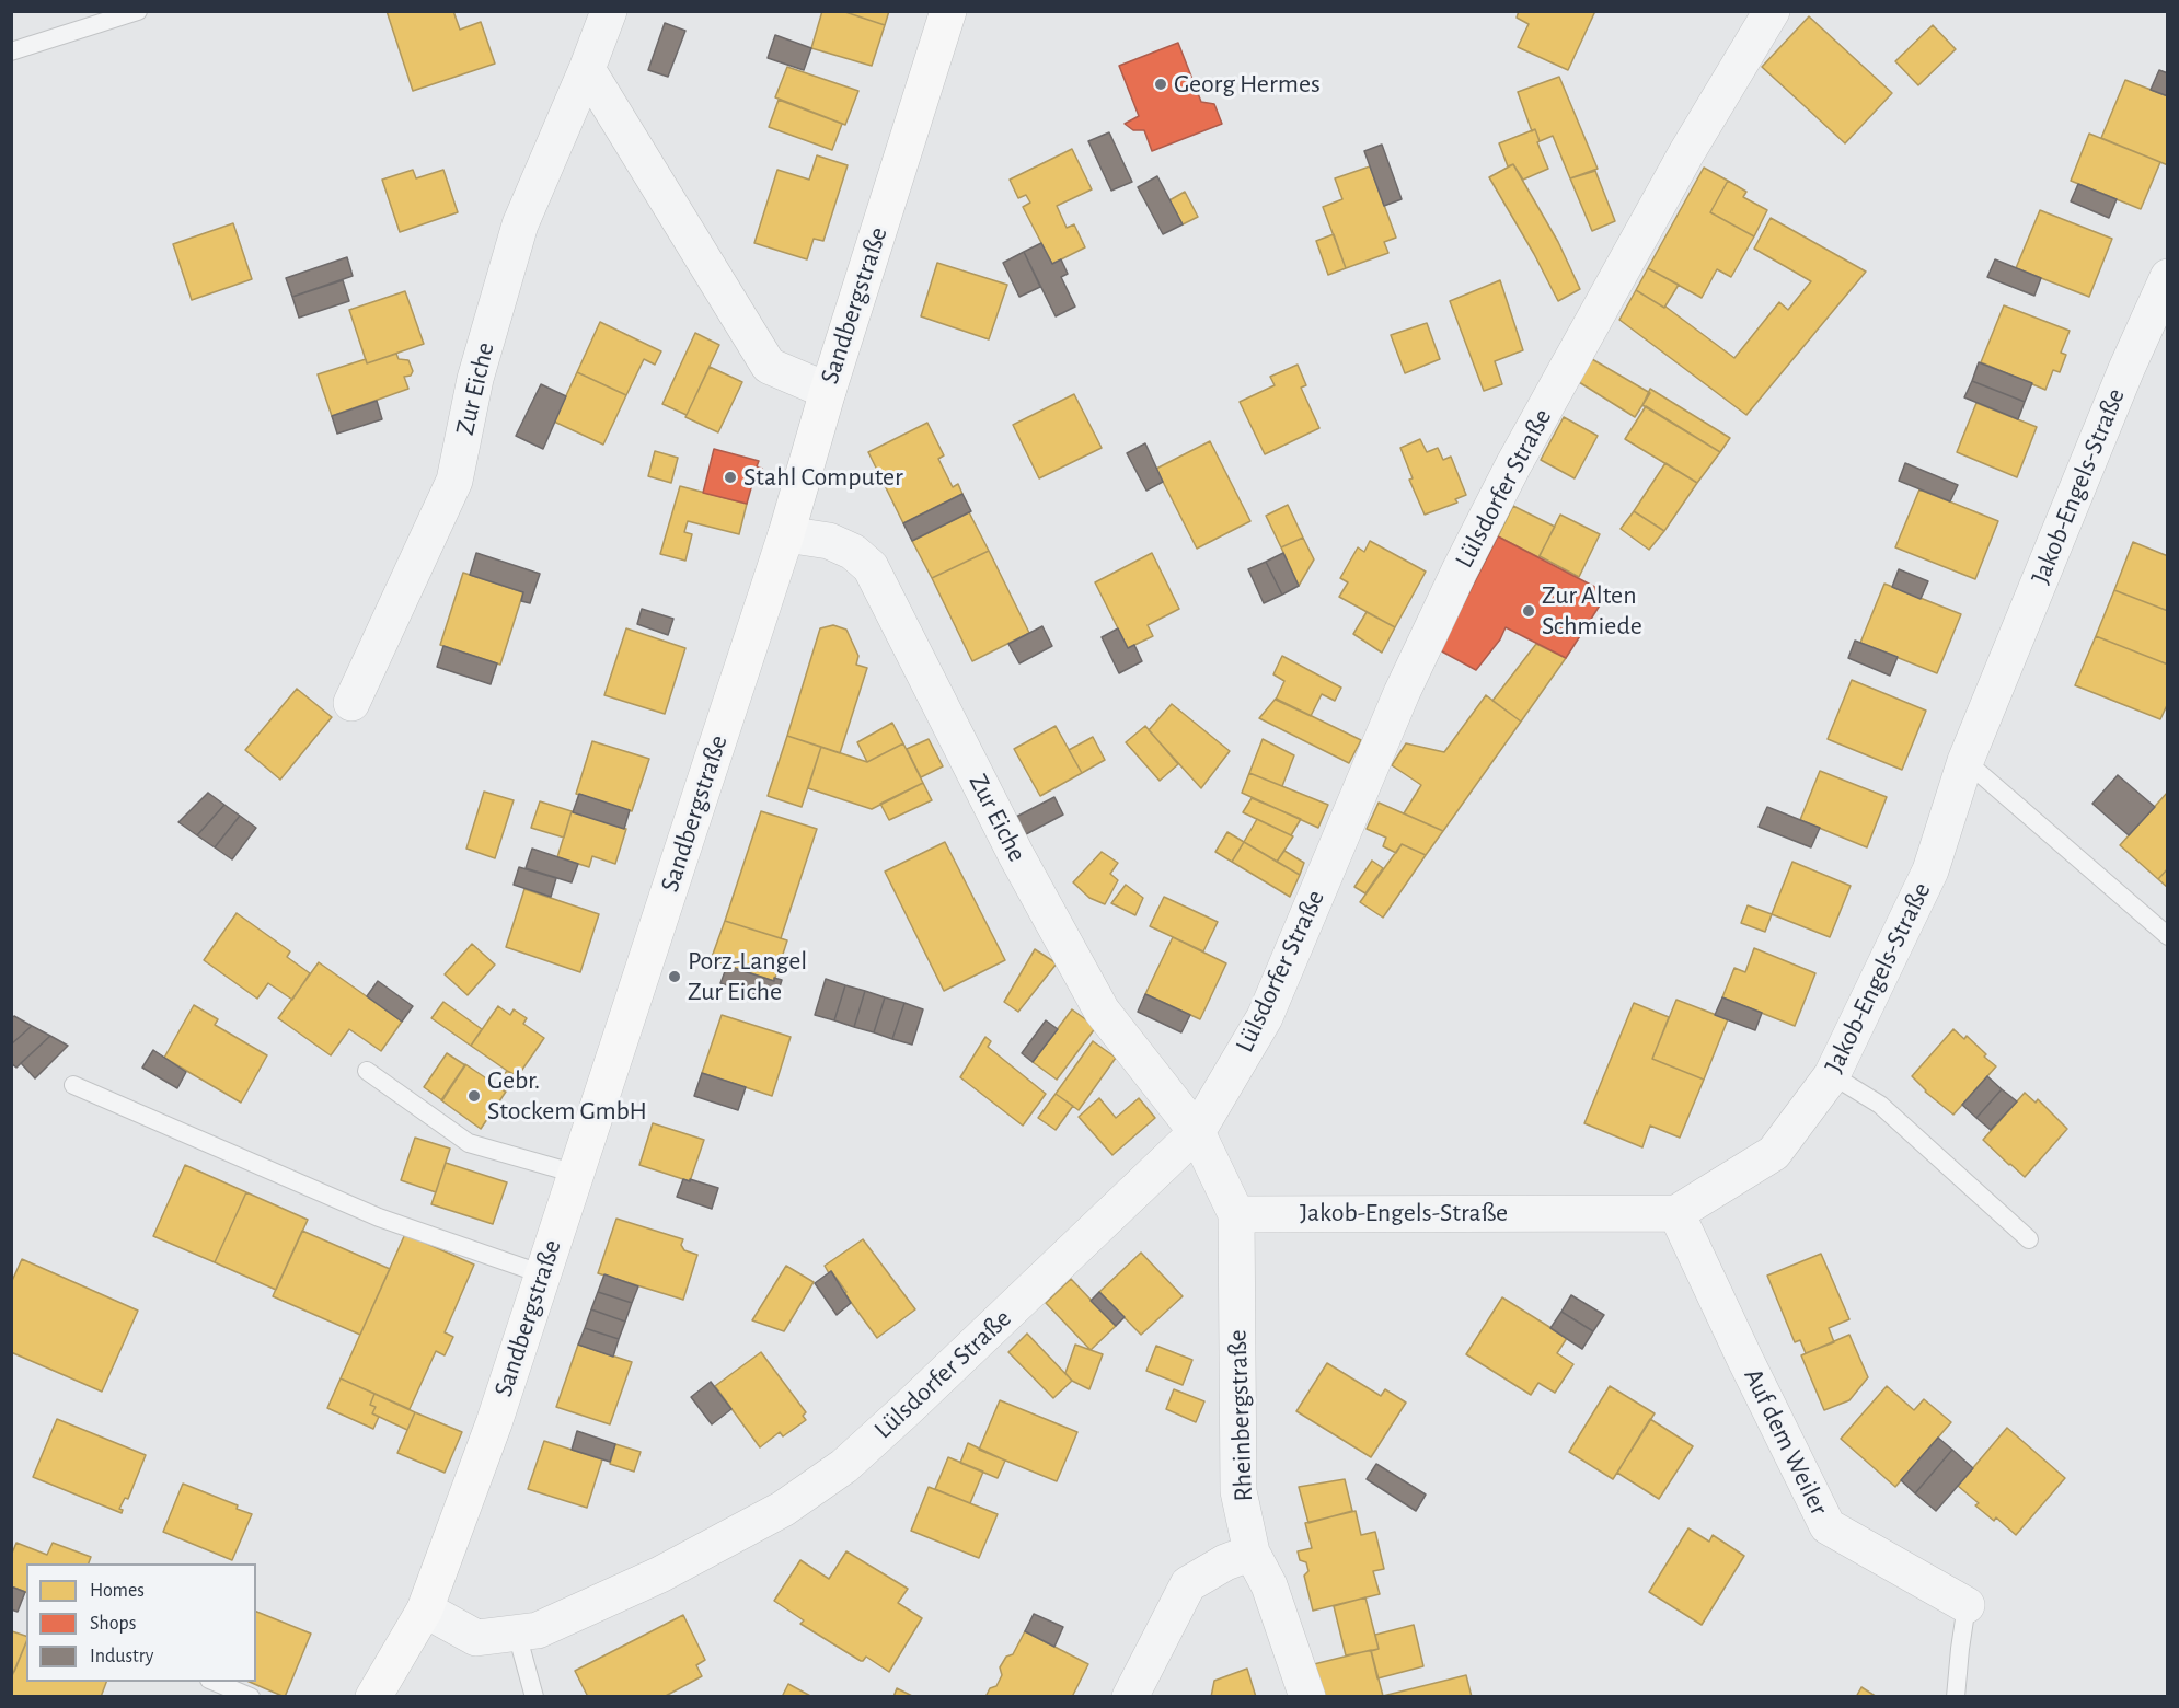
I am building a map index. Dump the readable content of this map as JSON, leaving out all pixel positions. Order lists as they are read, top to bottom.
{
  "streets": {
    "street": [
      "Sandbergstraße",
      "Zur Eiche",
      "Jakob-Engels-Straße",
      "Lülsdorfer Straße",
      "Rheinbergstraße",
      "Auf dem Weiler"
    ]
  },
  "crossings": [
    ["Sandbergstraße", "Zur Eiche"],
    ["Sandbergstraße", "Lülsdorfer Straße"],
    ["Zur Eiche", "Lülsdorfer Straße"],
    ["Zur Eiche", "Rheinbergstraße"],
    ["Jakob-Engels-Straße", "Rheinbergstraße"],
    ["Jakob-Engels-Straße", "Auf dem Weiler"],
    ["Lülsdorfer Straße", "Rheinbergstraße"]
  ],
  "places": [
    "Georg Hermes",
    "Stahl Computer",
    "Zur Alten Schmiede",
    "Porz-Langel Zur Eiche",
    "Gebr. Stockem GmbH"
  ],
  "legend": ["Homes", "Shops", "Industry"]
}
